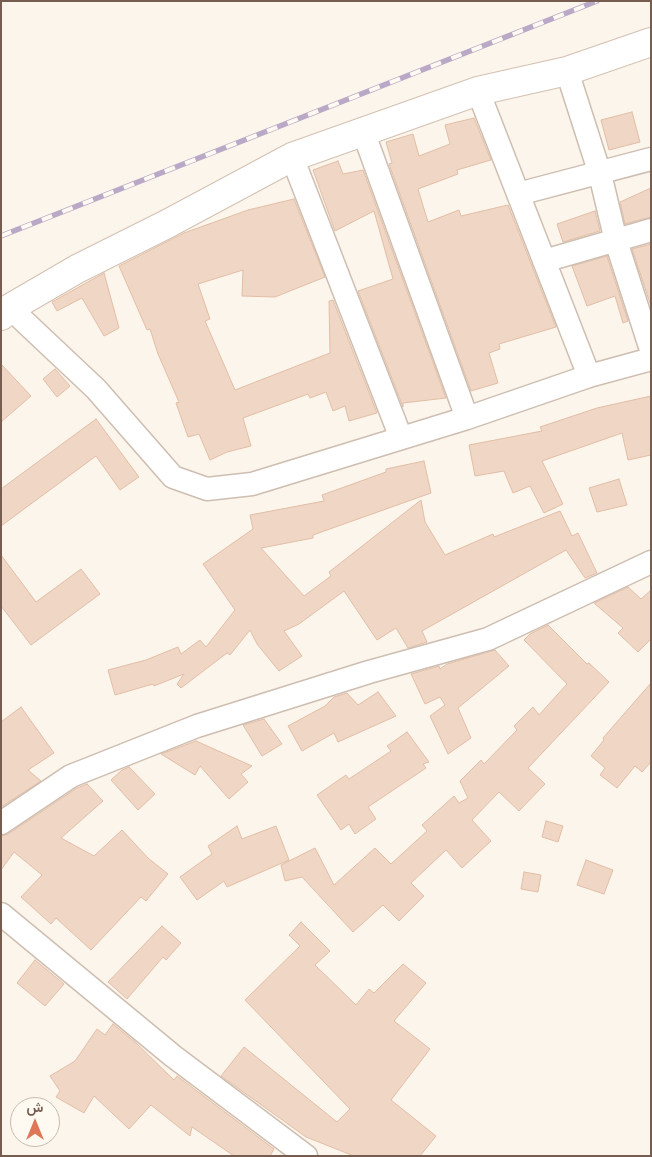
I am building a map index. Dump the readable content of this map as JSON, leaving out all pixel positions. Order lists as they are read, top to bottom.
{
  "north": "top"
}
